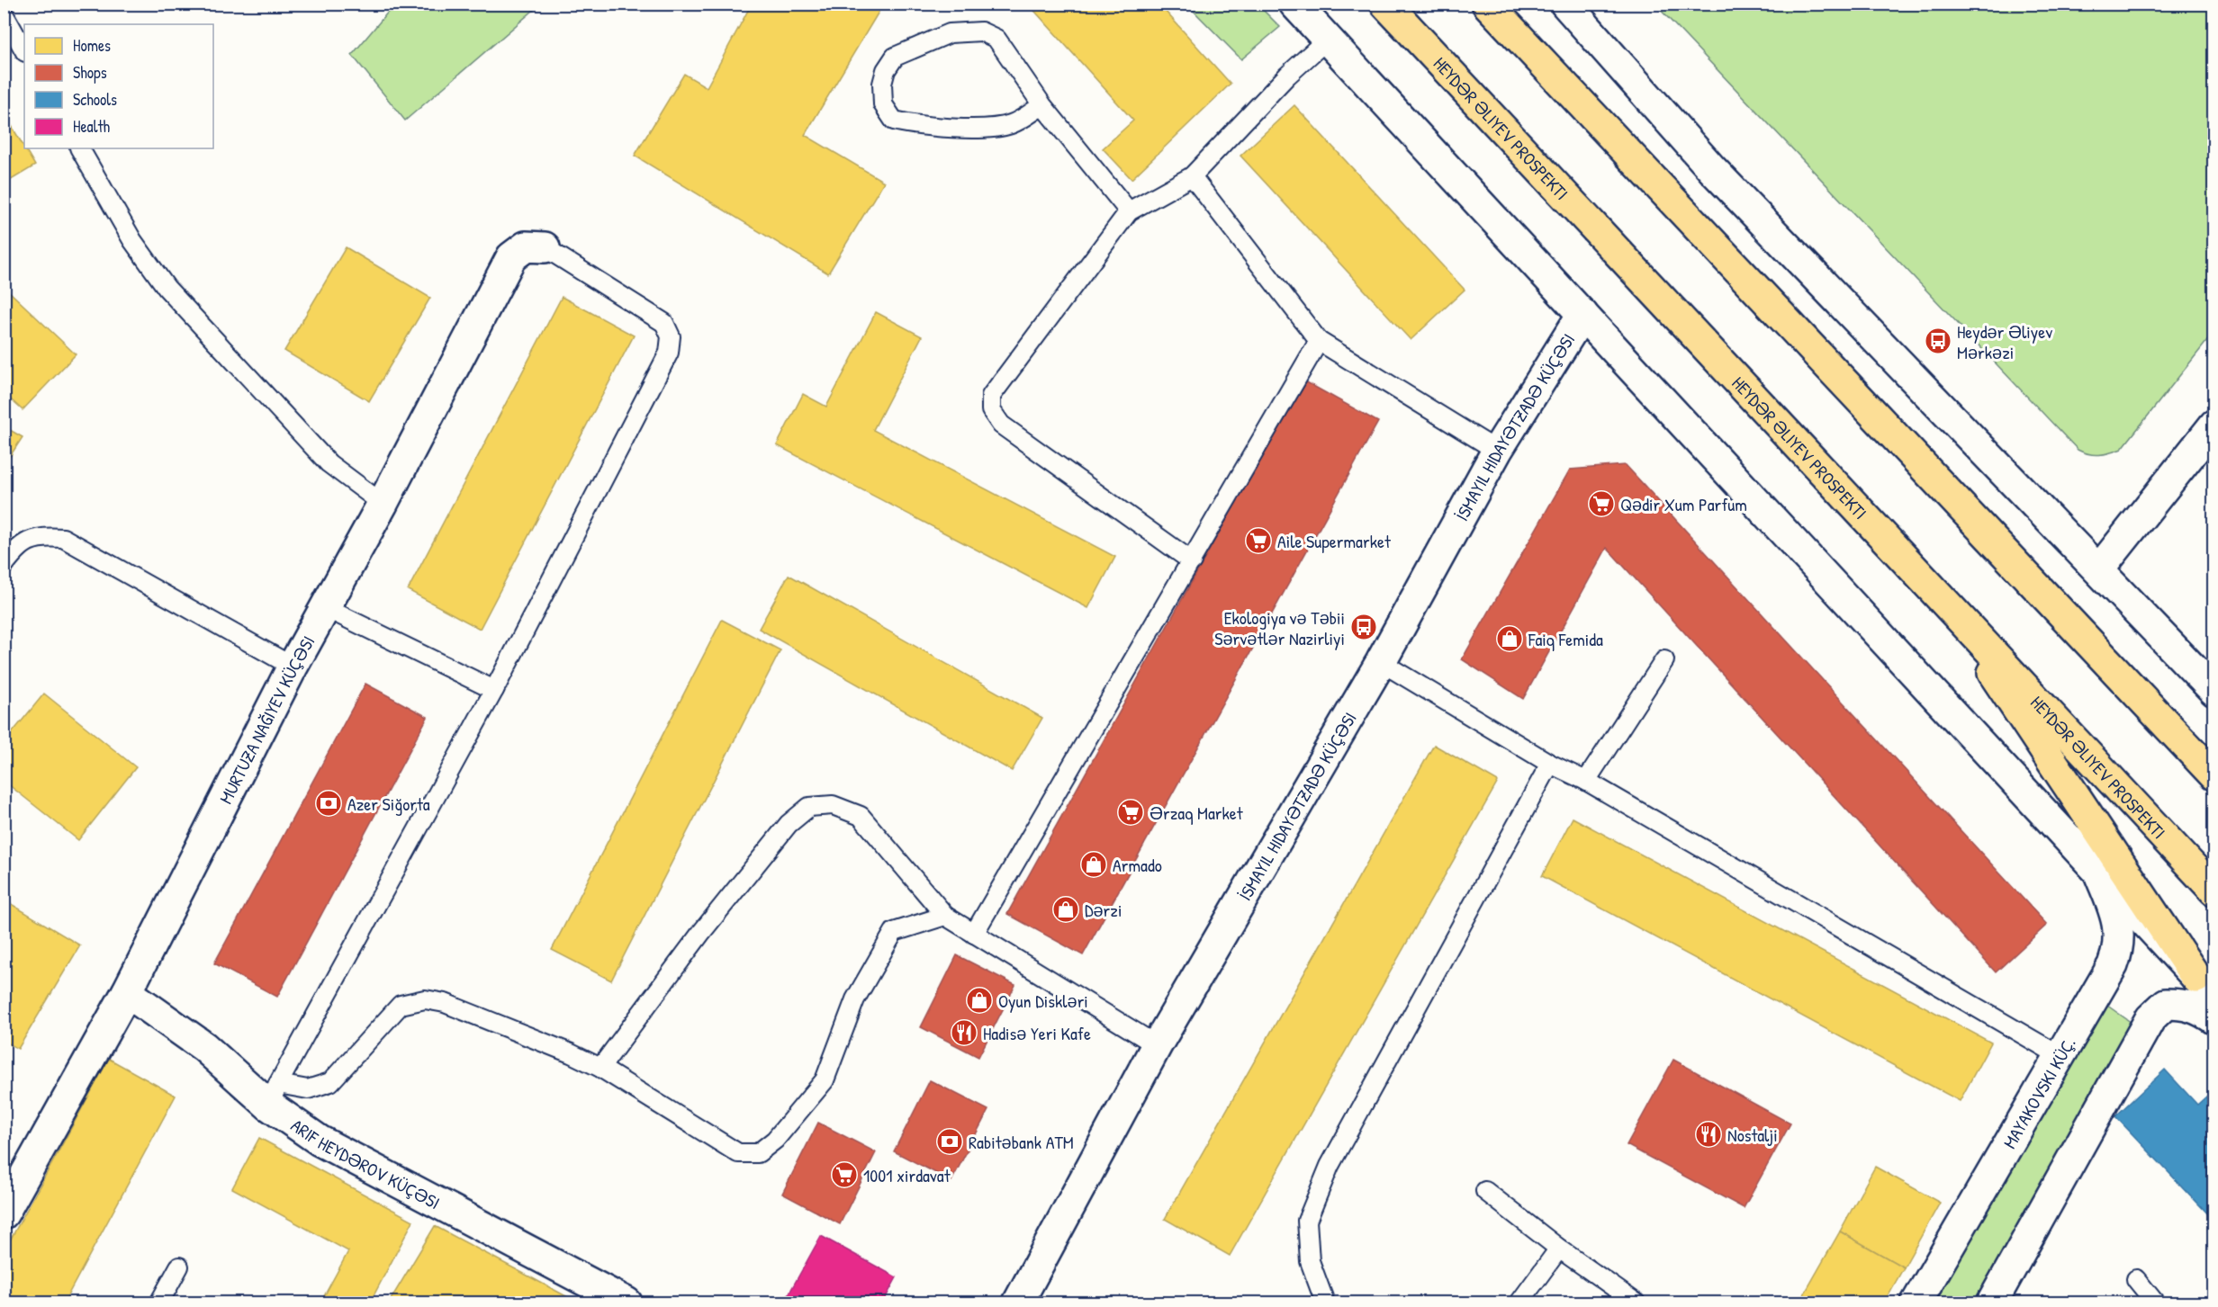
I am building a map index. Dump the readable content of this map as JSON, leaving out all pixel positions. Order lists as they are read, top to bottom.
{
  "streets": {
    "highway": ["HEYDƏR ƏLIYEV PROSPEKTI"],
    "street": ["MAYAKOVSKI KÜÇ.", "ARIF HEYDƏROV KÜÇƏSI"]
  },
  "places": {
    "bus stop": ["Heydər Əliyev Mərkəzi", "Ekologiya və Təbii Sərvətlər Nazirliyi"],
    "supermarket": [
      "Qədir Xum Parfum",
      "Aile Supermarket",
      "Ərzaq Market",
      "1001 xirdavat"
    ],
    "shop": [
      "Faiq Femida",
      "Armado",
      "Dərzi",
      "Oyun Diskləri"
    ],
    "bank": ["Azer Siğorta", "Rabitəbank ATM"],
    "restaurant": ["Hadisə Yeri Kafe", "Nostalji"]
  },
  "legend": [
    "Homes",
    "Shops",
    "Schools",
    "Health"
  ]
}
